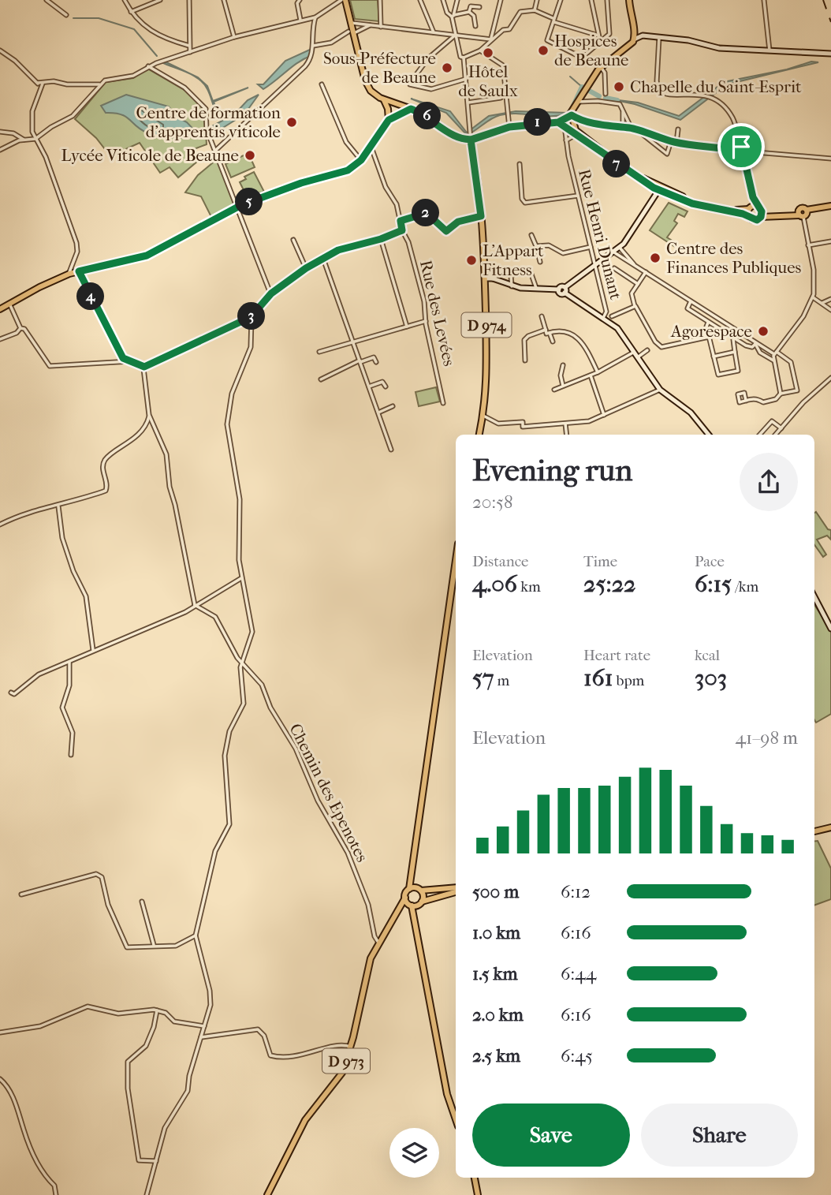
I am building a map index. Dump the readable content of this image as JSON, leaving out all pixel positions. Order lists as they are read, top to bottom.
{
  "streets": {
    "main road": ["D 974", "D 973"],
    "street": ["Rue Henri Dunant", "Rue des Levées", "Chemin des Epenotes"]
  },
  "crossings": [
    ["Chemin des Epenotes", "D 973"]
  ],
  "places": [
    "Hospices de Beaune",
    "Hôtel de Saulx",
    "Sous-Préfecture de Beaune",
    "Chapelle du Saint-Esprit",
    "Centre de formation d'apprentis viticole",
    "Lycée Viticole de Beaune",
    "Centre des Finances Publiques",
    "L'Appart Fitness",
    "Agorespace"
  ],
  "page": {
    "pins": [
      "6",
      "1",
      "7",
      "5",
      "2",
      "4",
      "3"
    ],
    "heading": ["Evening run", "20:58"],
    "stats": [
      ["Distance", "4.06 km"],
      ["Time", "25:22"],
      ["Pace", "6:15 /km"],
      ["Elevation", "57 m"],
      ["Heart rate", "161 bpm"],
      ["kcal", "303"]
    ],
    "chart": ["Elevation", "41–98 m"],
    "list": [
      {
        "name": "500 m",
        "note": "6:12"
      },
      {
        "name": "1.0 km",
        "note": "6:16"
      },
      {
        "name": "1.5 km",
        "note": "6:44"
      },
      {
        "name": "2.0 km",
        "note": "6:16"
      },
      {
        "name": "2.5 km",
        "note": "6:45"
      }
    ],
    "buttons": ["Save", "Share"]
  }
}
